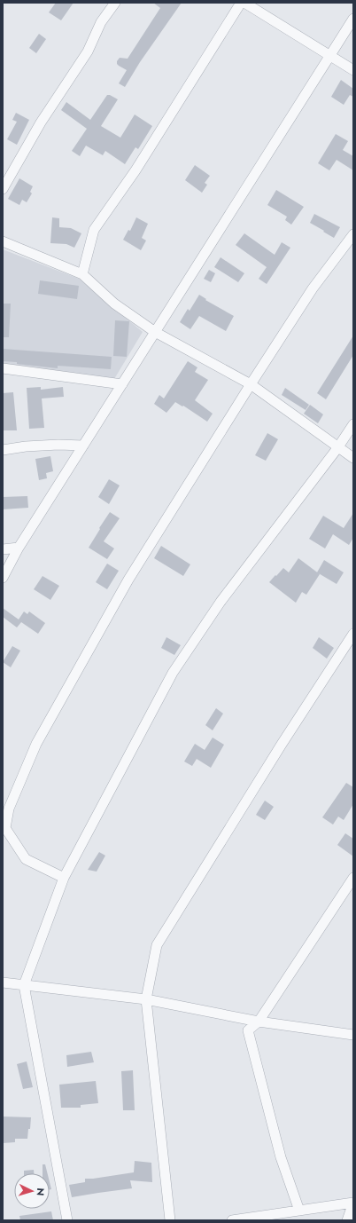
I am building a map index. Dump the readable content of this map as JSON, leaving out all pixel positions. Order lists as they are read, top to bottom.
{
  "north": "right"
}
